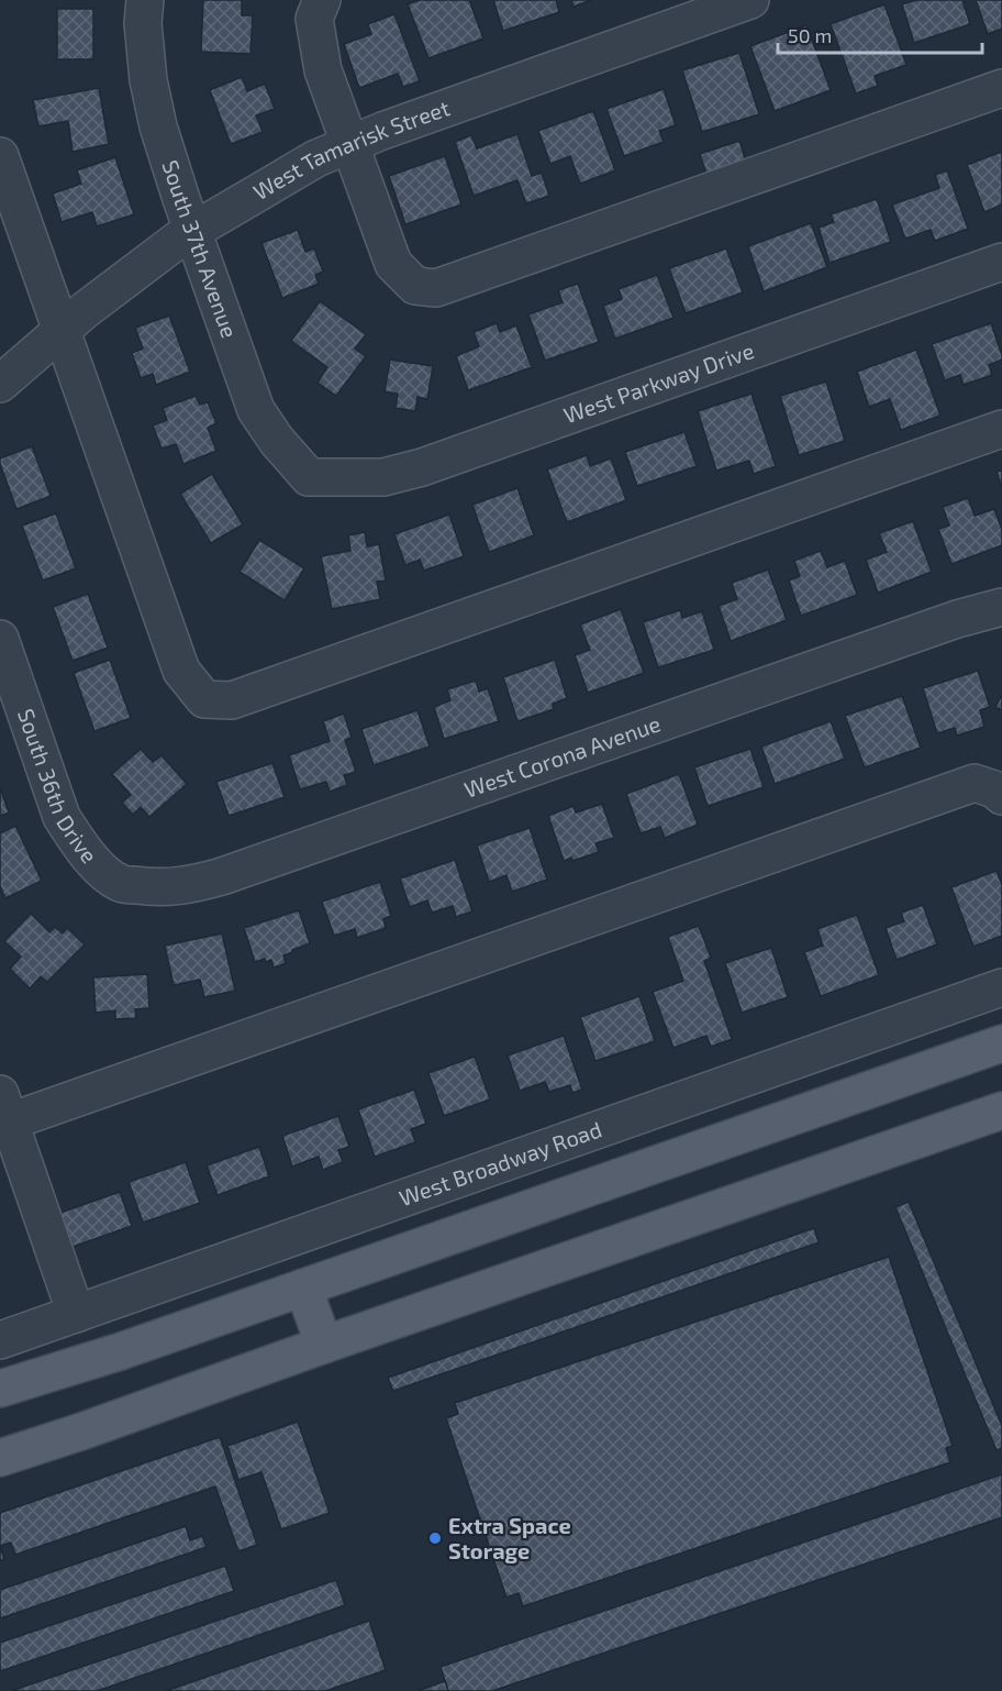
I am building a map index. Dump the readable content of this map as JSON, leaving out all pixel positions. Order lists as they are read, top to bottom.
{
  "streets": {
    "street": [
      "West Tamarisk Street",
      "South 37th Avenue",
      "West Parkway Drive",
      "West Corona Avenue",
      "South 36th Drive",
      "West Broadway Road"
    ]
  },
  "crossings": [
    ["West Tamarisk Street", "South 37th Avenue"],
    ["South 37th Avenue", "West Parkway Drive"],
    ["West Corona Avenue", "South 36th Drive"]
  ],
  "places": ["Extra Space Storage"],
  "scale_bar": "50 m"
}
